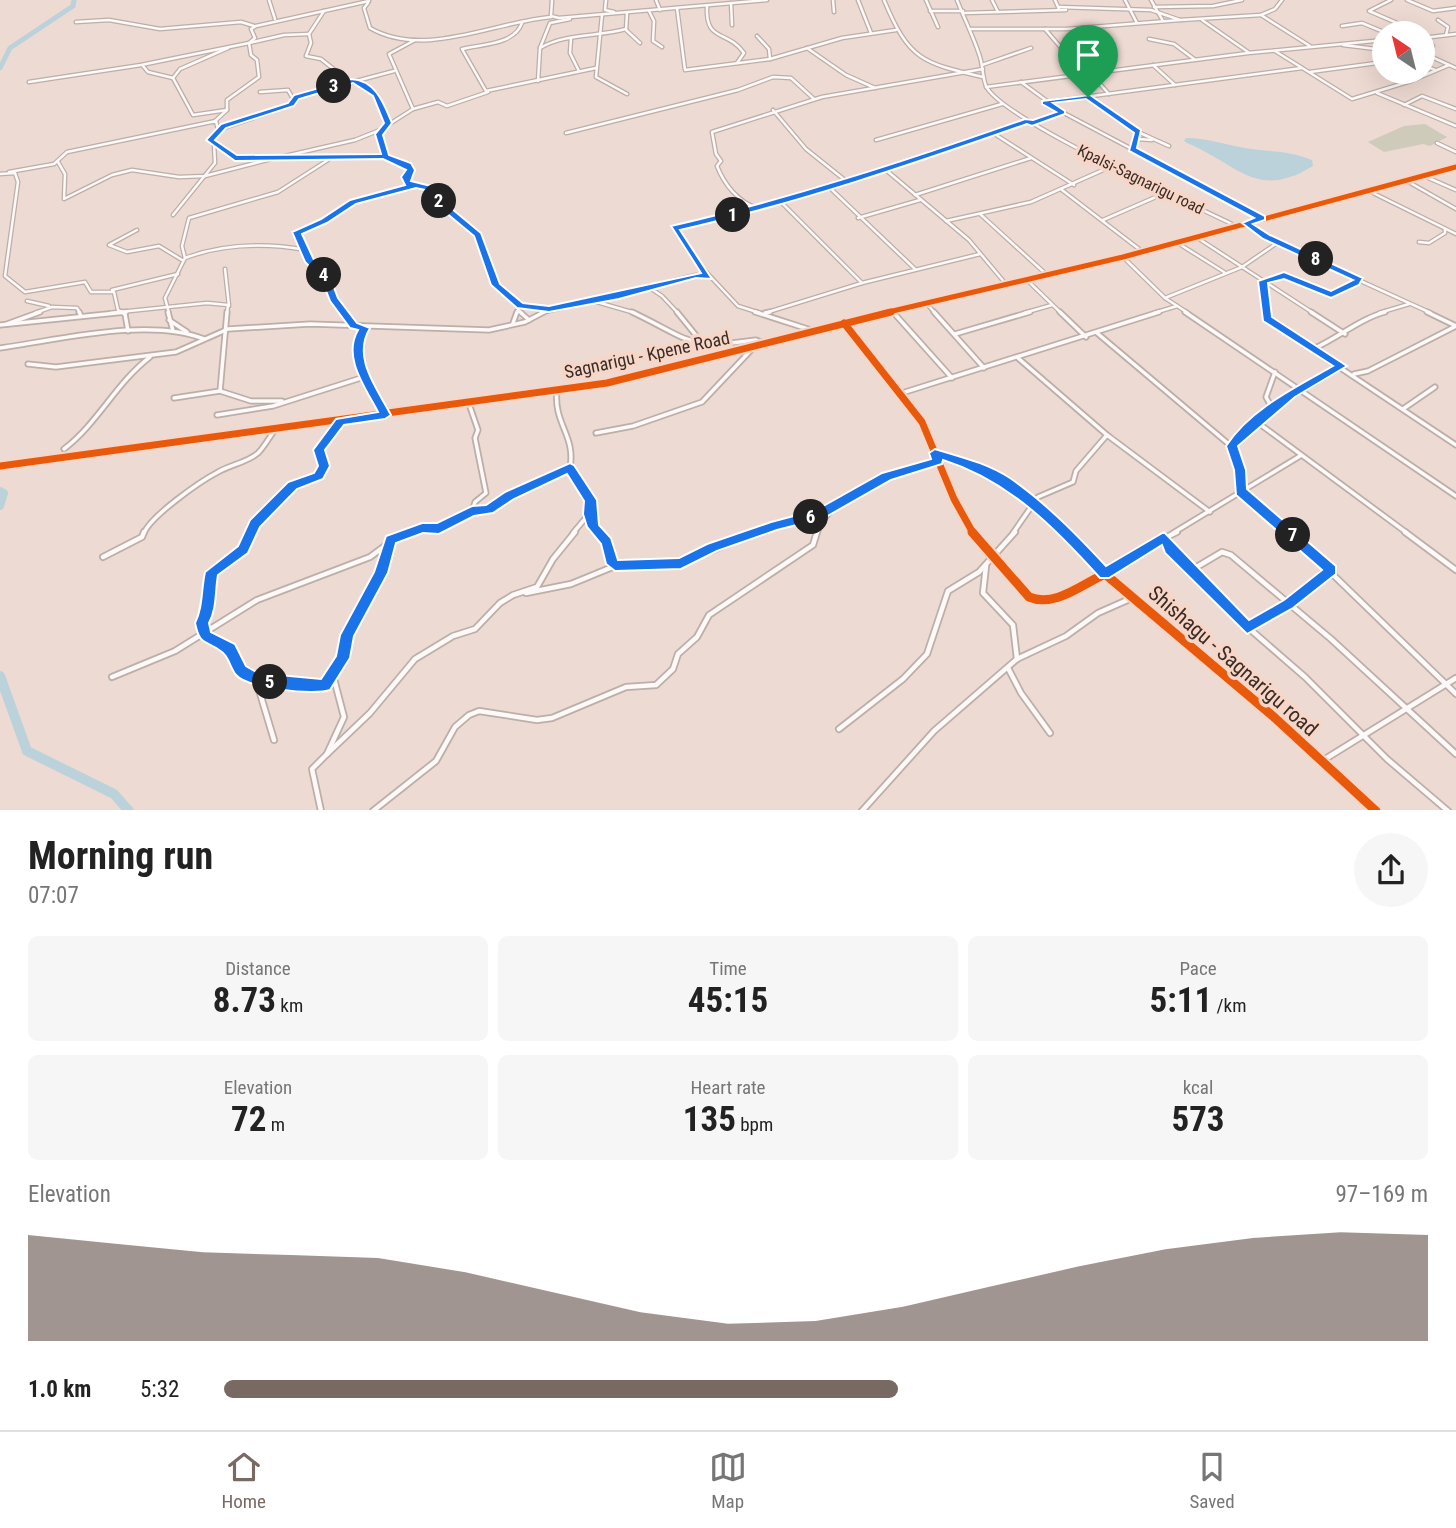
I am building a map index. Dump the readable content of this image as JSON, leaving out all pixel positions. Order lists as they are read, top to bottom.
{
  "streets": {
    "street": ["Kpalsi-Sagnarigu road", "Sagnarigu - Kpene Road", "Shishagu - Sagnarigu road"]
  },
  "crossings": [
    ["Kpalsi-Sagnarigu road", "Sagnarigu - Kpene Road"]
  ],
  "north": "top left",
  "page": {
    "pins": [
      "3",
      "2",
      "1",
      "8",
      "4",
      "6",
      "7",
      "5"
    ],
    "heading": ["Morning run", "07:07"],
    "stats": [
      ["Distance", "8.73 km"],
      ["Time", "45:15"],
      ["Pace", "5:11 /km"],
      ["Elevation", "72 m"],
      ["Heart rate", "135 bpm"],
      ["kcal", "573"]
    ],
    "chart": ["Elevation", "97–169 m"],
    "list": [
      {
        "name": "1.0 km",
        "note": "5:32"
      }
    ],
    "tabs": ["Home", "Map", "Saved"]
  }
}
